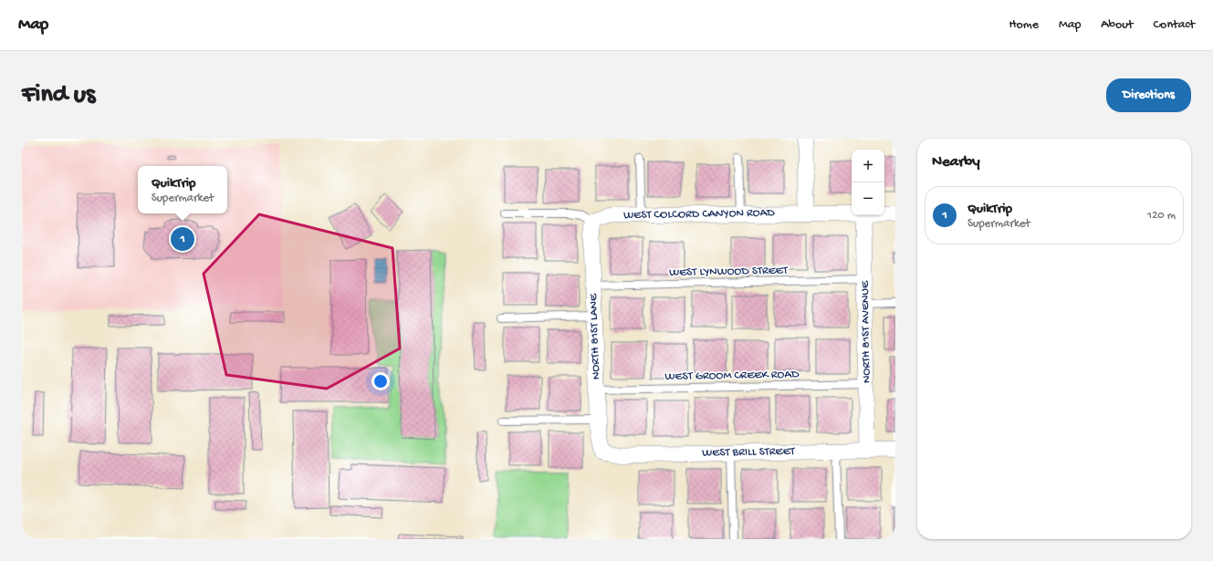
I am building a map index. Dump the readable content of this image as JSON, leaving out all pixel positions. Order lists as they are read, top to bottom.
{
  "streets": {
    "street": [
      "WEST COLCORD CANYON ROAD",
      "NORTH 81ST AVENUE",
      "NORTH 81ST LANE",
      "WEST BRILL STREET"
    ],
    "lane": ["WEST LYNWOOD STREET", "WEST GROOM CREEK ROAD"]
  },
  "crossings": [
    ["WEST COLCORD CANYON ROAD", "NORTH 81ST LANE"],
    ["WEST LYNWOOD STREET", "NORTH 81ST AVENUE"],
    ["WEST LYNWOOD STREET", "NORTH 81ST LANE"],
    ["NORTH 81ST AVENUE", "WEST GROOM CREEK ROAD"],
    ["NORTH 81ST AVENUE", "WEST BRILL STREET"],
    ["NORTH 81ST LANE", "WEST GROOM CREEK ROAD"],
    ["NORTH 81ST LANE", "WEST BRILL STREET"]
  ],
  "page": {
    "header": "Map",
    "nav": [
      "Home",
      "Map",
      "About",
      "Contact"
    ],
    "buttons": "Directions",
    "title": "Find us",
    "heading": "Nearby",
    "map_buttons": ["+", "−"],
    "popup": ["QuikTrip", "Supermarket"],
    "list": [
      {
        "mark": "1",
        "name": "QuikTrip",
        "note": "Supermarket",
        "value": "120 m"
      }
    ],
    "pins": "1"
  }
}
